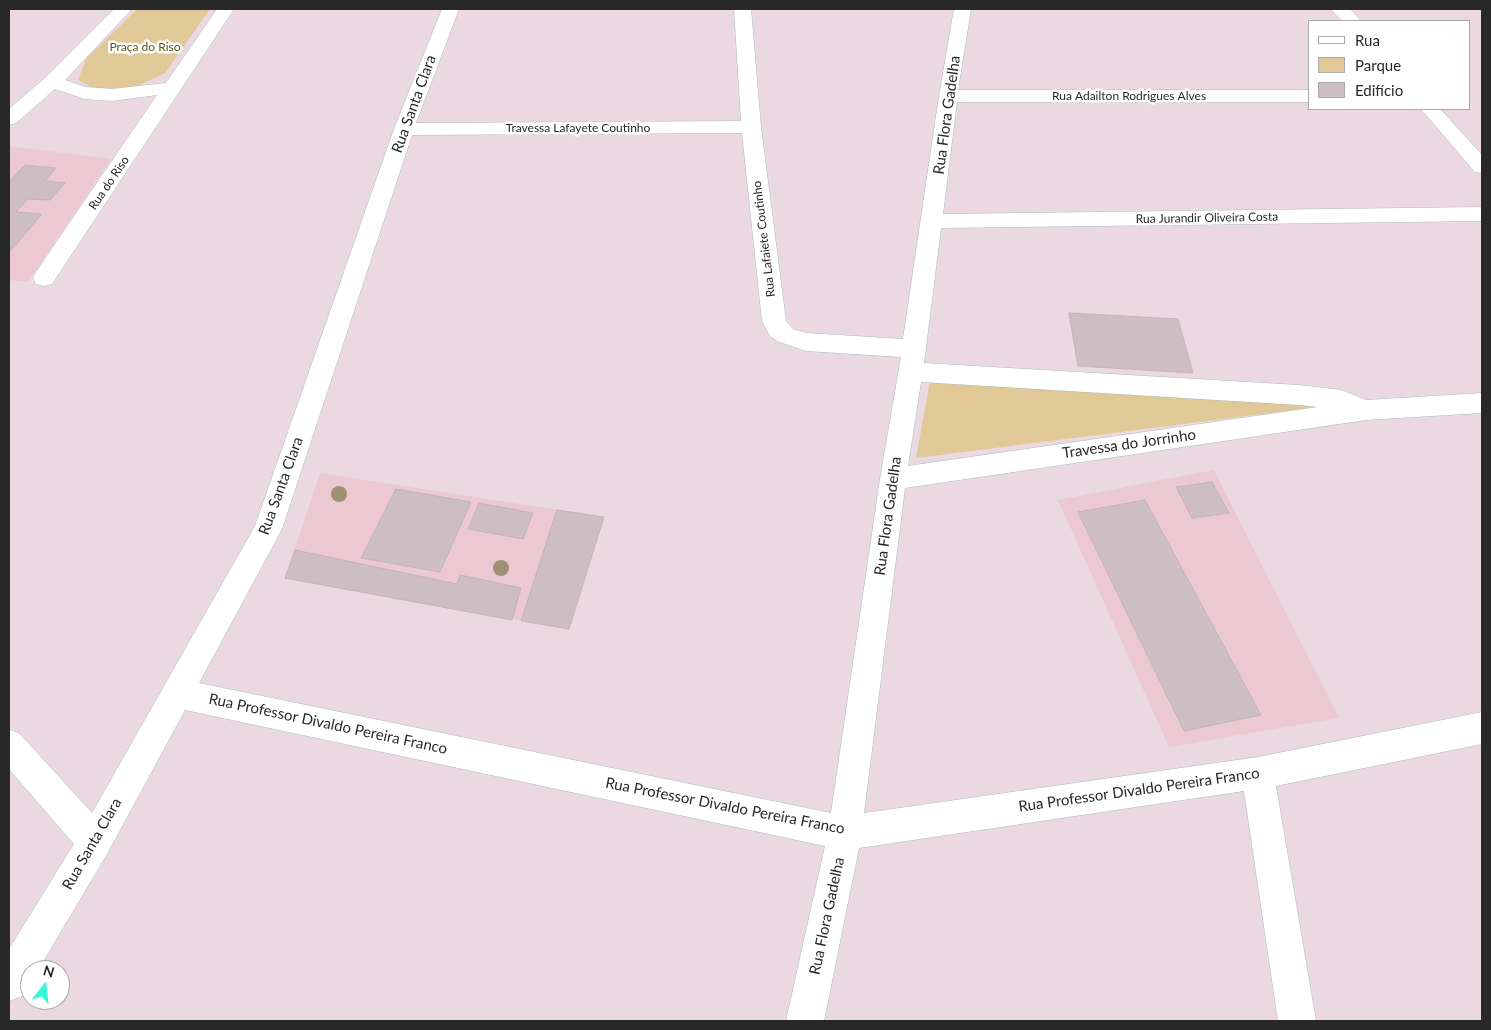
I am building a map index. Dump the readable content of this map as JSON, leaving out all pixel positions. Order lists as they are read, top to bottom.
{
  "streets": {
    "street": [
      "Rua Adailton Rodrigues Alves",
      "Rua Santa Clara",
      "Rua Flora Gadelha",
      "Travessa Lafayete Coutinho",
      "Rua do Riso",
      "Rua Jurandir Oliveira Costa",
      "Rua Lafaiete Coutinho",
      "Travessa do Jorrinho",
      "Rua Professor Divaldo Pereira Franco"
    ]
  },
  "crossings": [
    ["Rua Adailton Rodrigues Alves", "Rua Flora Gadelha"],
    ["Rua Santa Clara", "Travessa Lafayete Coutinho"],
    ["Rua Santa Clara", "Rua Professor Divaldo Pereira Franco"],
    ["Rua Flora Gadelha", "Rua Jurandir Oliveira Costa"],
    ["Rua Flora Gadelha", "Rua Lafaiete Coutinho"],
    ["Rua Flora Gadelha", "Travessa do Jorrinho"],
    ["Rua Flora Gadelha", "Rua Professor Divaldo Pereira Franco"],
    ["Travessa Lafayete Coutinho", "Rua Lafaiete Coutinho"],
    ["Rua Lafaiete Coutinho", "Travessa do Jorrinho"]
  ],
  "parks": ["Praça do Riso"],
  "legend": ["Rua", "Parque", "Edifício"],
  "north": "top"
}
